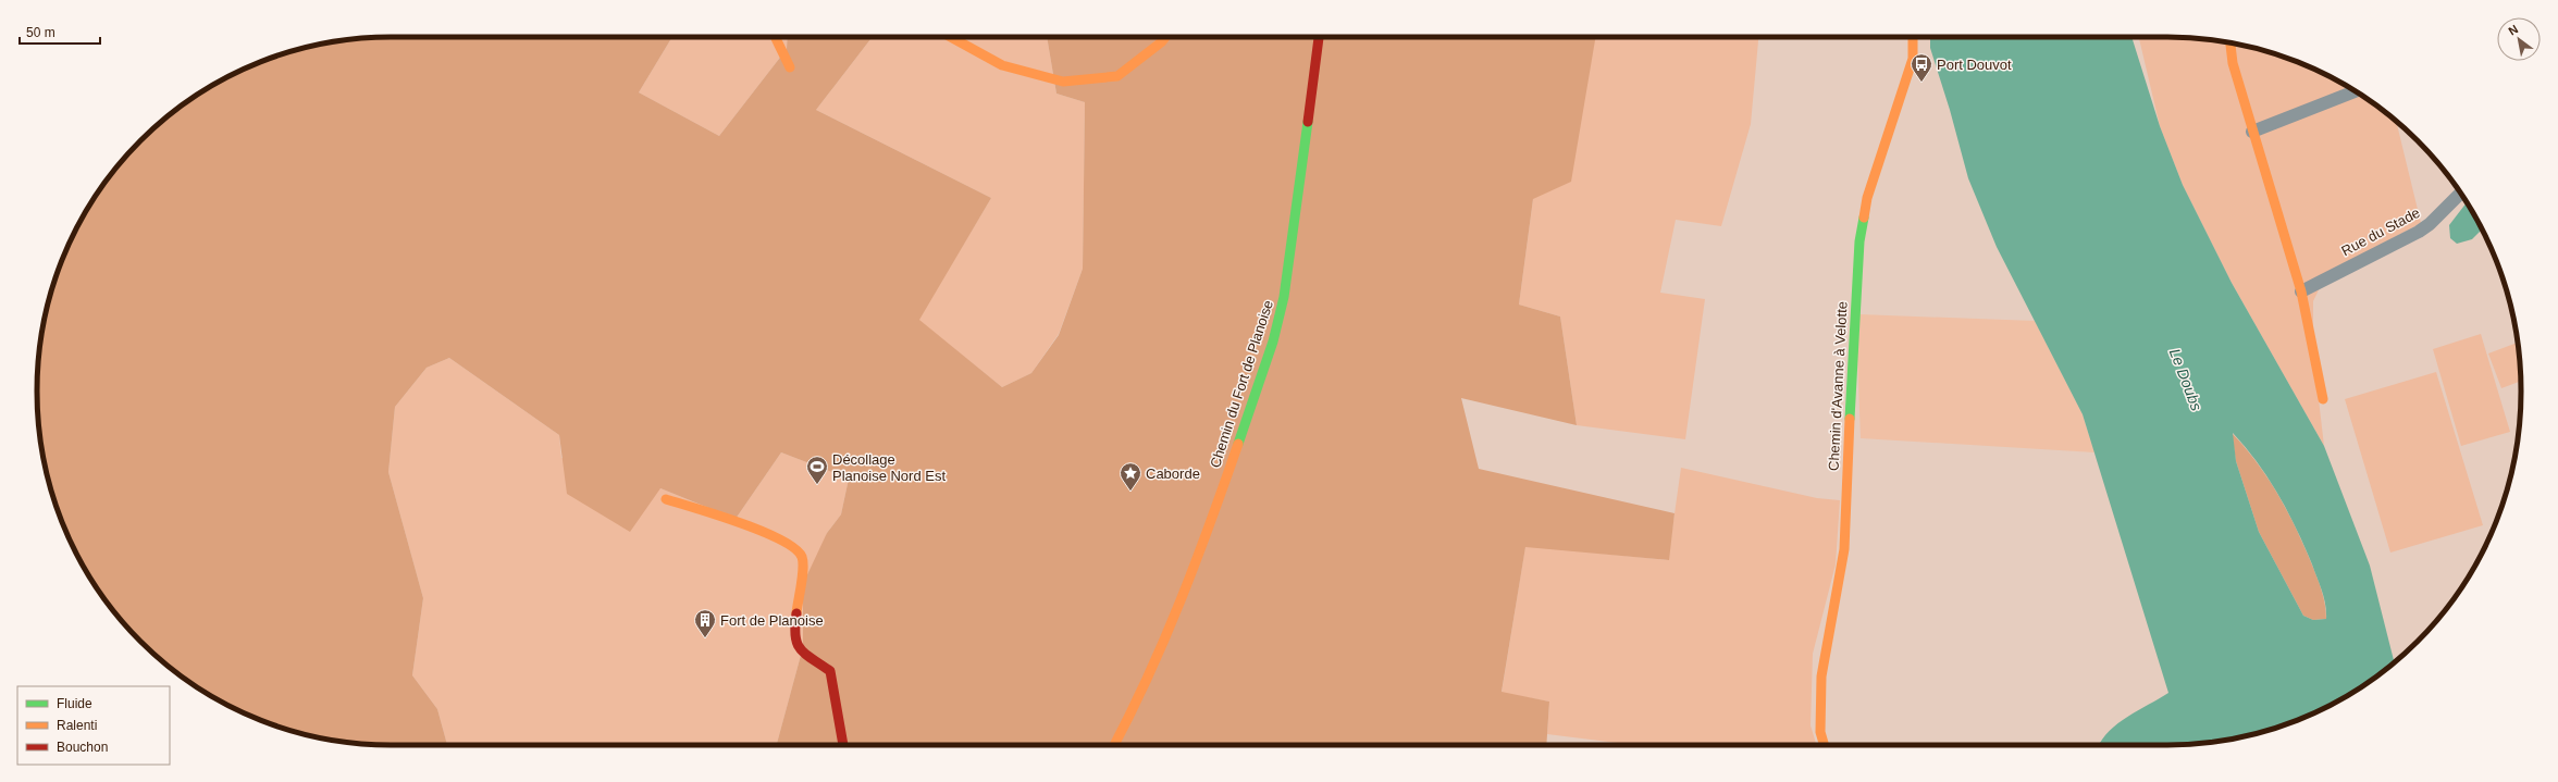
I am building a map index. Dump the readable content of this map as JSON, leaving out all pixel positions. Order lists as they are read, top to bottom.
{
  "streets": {
    "street": ["Rue du Stade", "Chemin du Fort de Planoise", "Chemin d'Avanne à Velotte"]
  },
  "water": ["Le Doubs"],
  "places": {
    "bus stop": ["Port Douvot"],
    "sports": ["Décollage Planoise Nord Est"],
    "place": ["Caborde"],
    "building": ["Fort de Planoise"]
  },
  "legend": ["Fluide", "Ralenti", "Bouchon"],
  "scale_bar": "50 m",
  "north": "top left"
}
